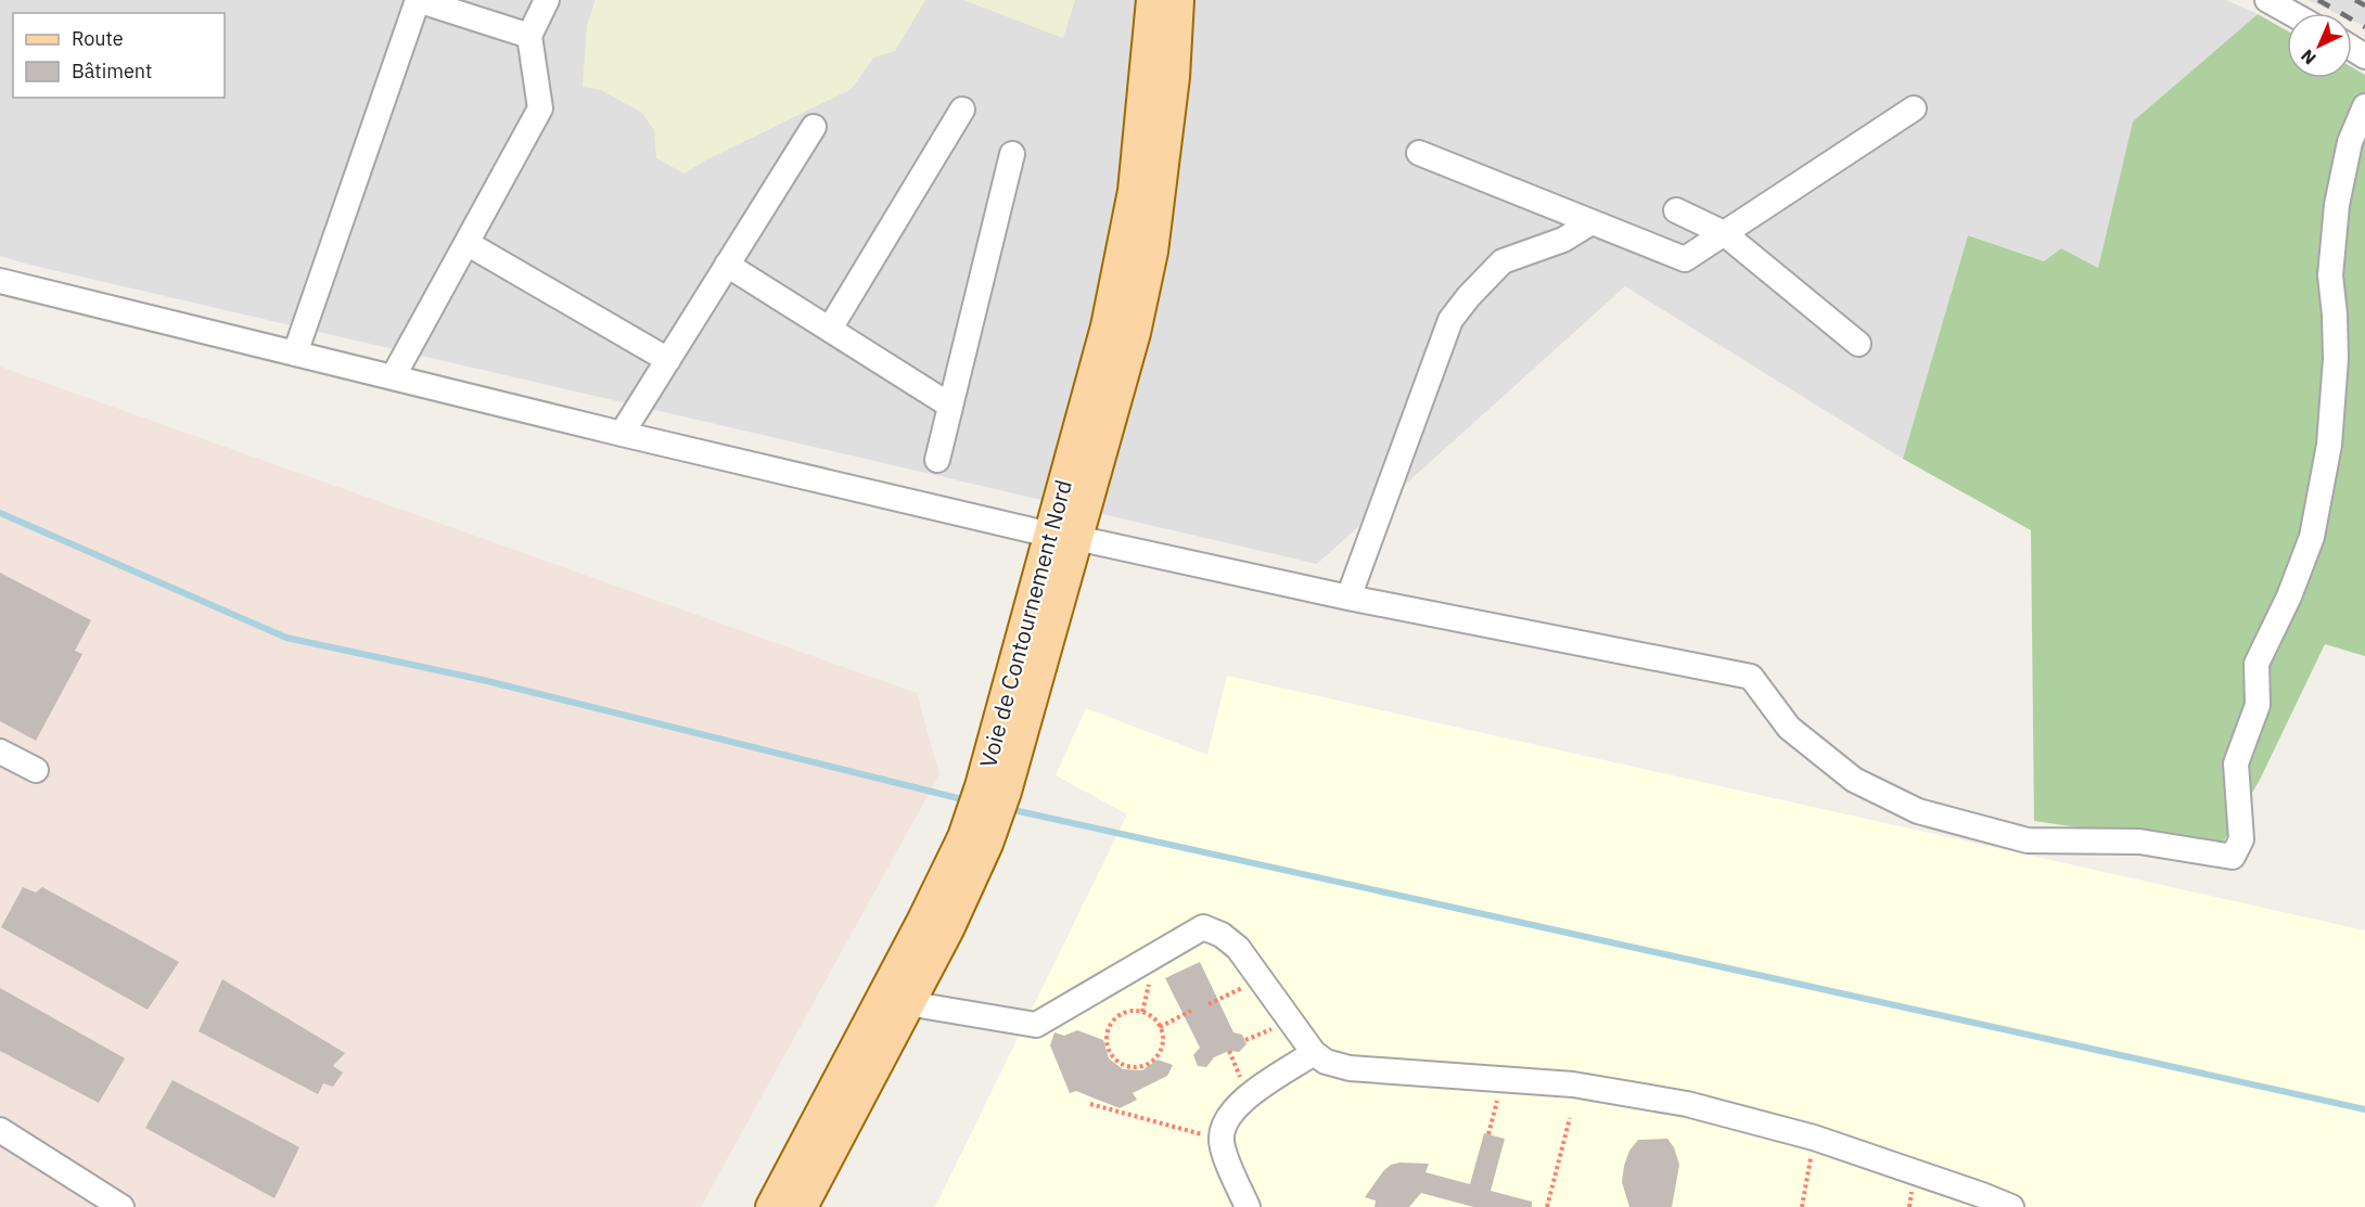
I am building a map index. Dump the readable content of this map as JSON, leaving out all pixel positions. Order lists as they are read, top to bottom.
{
  "streets": {
    "main road": ["Voie de Contournement Nord"]
  },
  "legend": ["Route", "Bâtiment"],
  "north": "bottom left"
}
